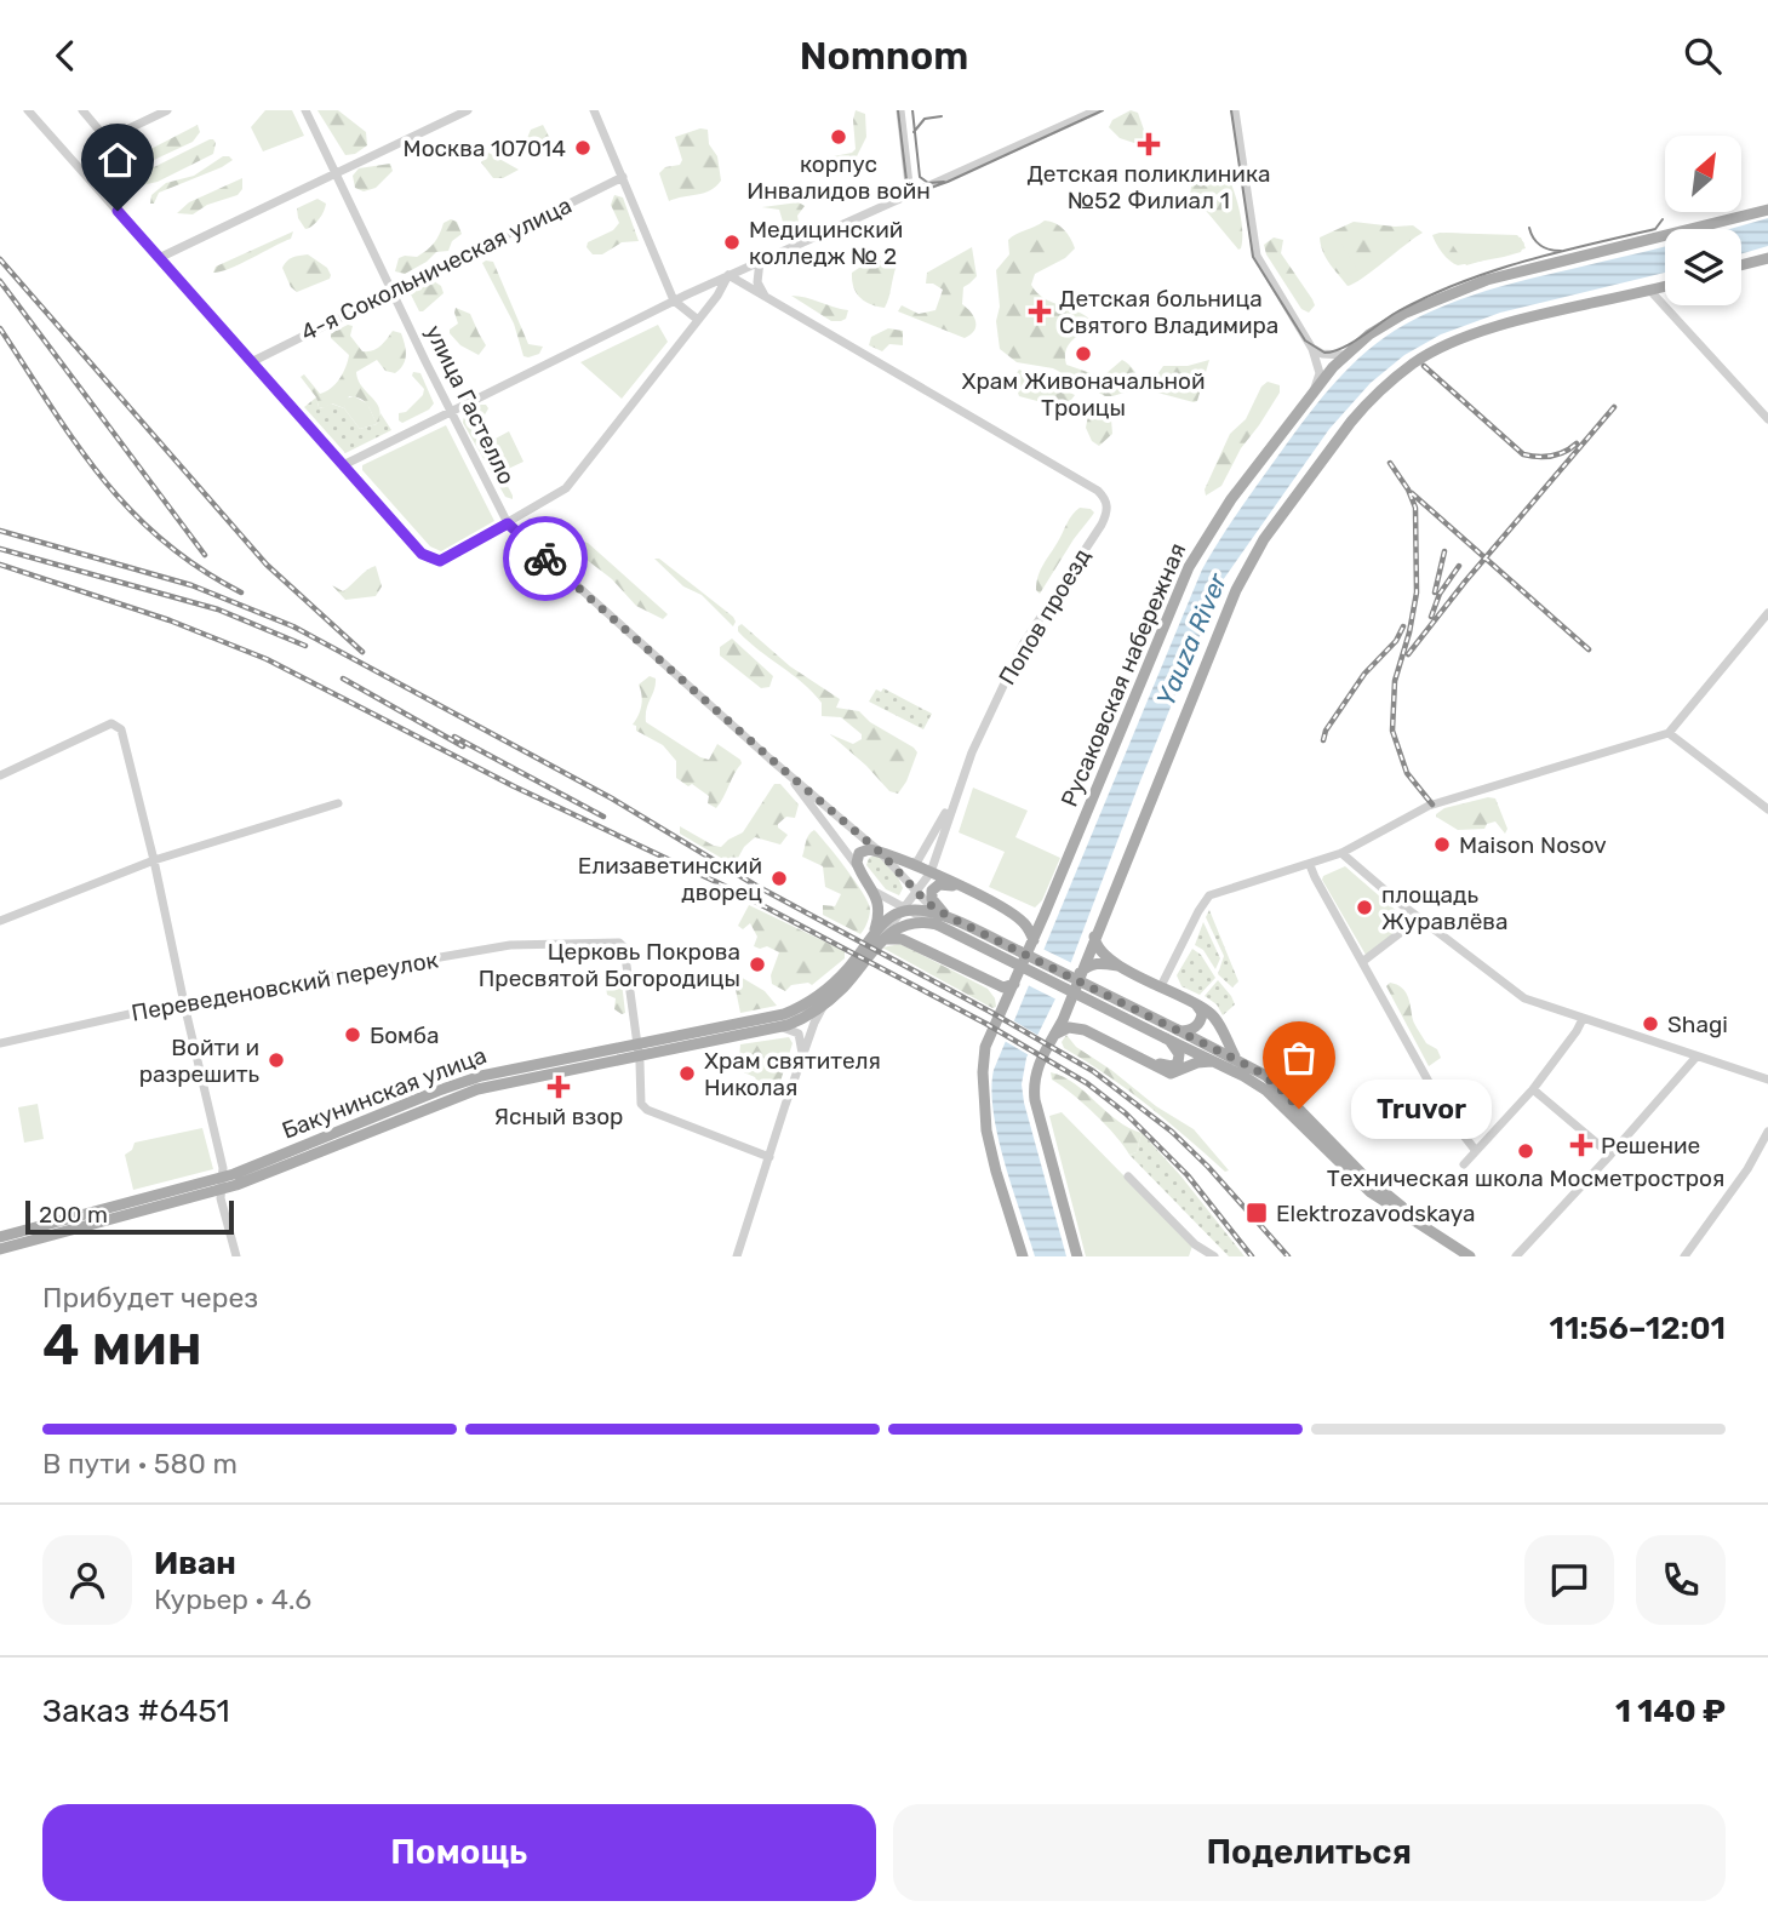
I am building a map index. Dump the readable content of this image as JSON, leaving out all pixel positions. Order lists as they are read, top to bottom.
{
  "streets": {
    "main road": ["улица Гастелло", "Русаковская набережная", "Бакунинская улица"],
    "street": ["4-я Сокольническая улица", "Попов проезд", "Переведеновский переулок"]
  },
  "crossings": [
    ["4-я Сокольническая улица", "улица Гастелло"],
    ["улица Гастелло", "Попов проезд"],
    ["улица Гастелло", "Бакунинская улица"],
    ["Переведеновский переулок", "Бакунинская улица"]
  ],
  "water": ["Yauza River"],
  "places": {
    "other": [
      "корпус Инвалидов войн",
      "Москва 107014",
      "Медицинский колледж № 2",
      "Храм Живоначальной Троицы",
      "Maison Nosov",
      "Елизаветинский дворец",
      "площадь Журавлёва",
      "Церковь Покрова Пресвятой Богородицы",
      "Shagi",
      "Бомба",
      "Войти и разрешить",
      "Храм святителя Николая",
      "Truvor",
      "Техническая школа Мосметростроя"
    ],
    "health": [
      "Детская поликлиника №52 Филиал 1",
      "Детская больница Святого Владимира",
      "Ясный взор",
      "Решение"
    ],
    "transit": ["Elektrozavodskaya"]
  },
  "scale_bar": "200 m",
  "north": "top right",
  "page": {
    "header": "Nomnom",
    "bubble": "Truvor",
    "scale": "200 m",
    "heading": ["4 мин", "Прибудет через", "11:56–12:01"],
    "panel": [
      "Иван",
      "Курьер · 4.6",
      "Заказ #6451",
      "1 140 ₽"
    ],
    "bar": "В пути · 580 m",
    "buttons": ["Помощь", "Поделиться"]
  }
}
